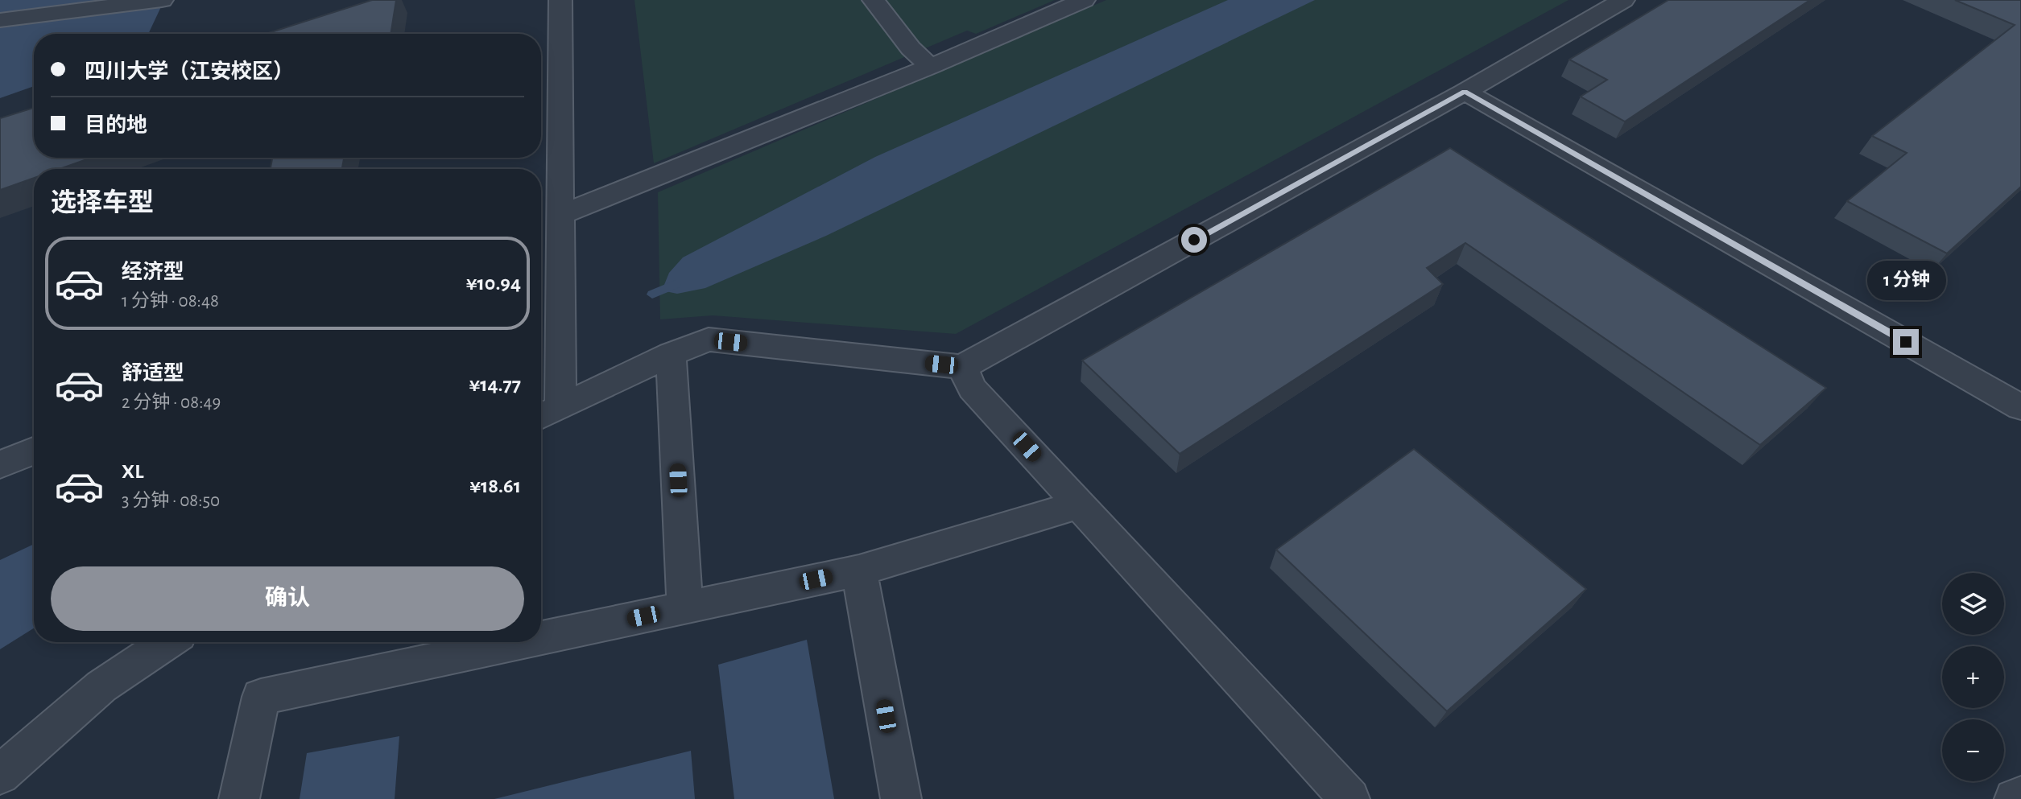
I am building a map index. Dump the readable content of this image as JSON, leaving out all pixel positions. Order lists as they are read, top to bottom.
{
  "page": {
    "banner": ["四川大学（江安校区）", "目的地"],
    "heading": "选择车型",
    "list": [
      {
        "name": "经济型",
        "note": "1 分钟 · 08:48",
        "value": "¥10.94"
      },
      {
        "name": "舒适型",
        "note": "2 分钟 · 08:49",
        "value": "¥14.77"
      },
      {
        "name": "XL",
        "note": "3 分钟 · 08:50",
        "value": "¥18.61"
      }
    ],
    "bubble": "1 分钟",
    "buttons": "确认",
    "map_buttons": ["+", "−"]
  }
}
